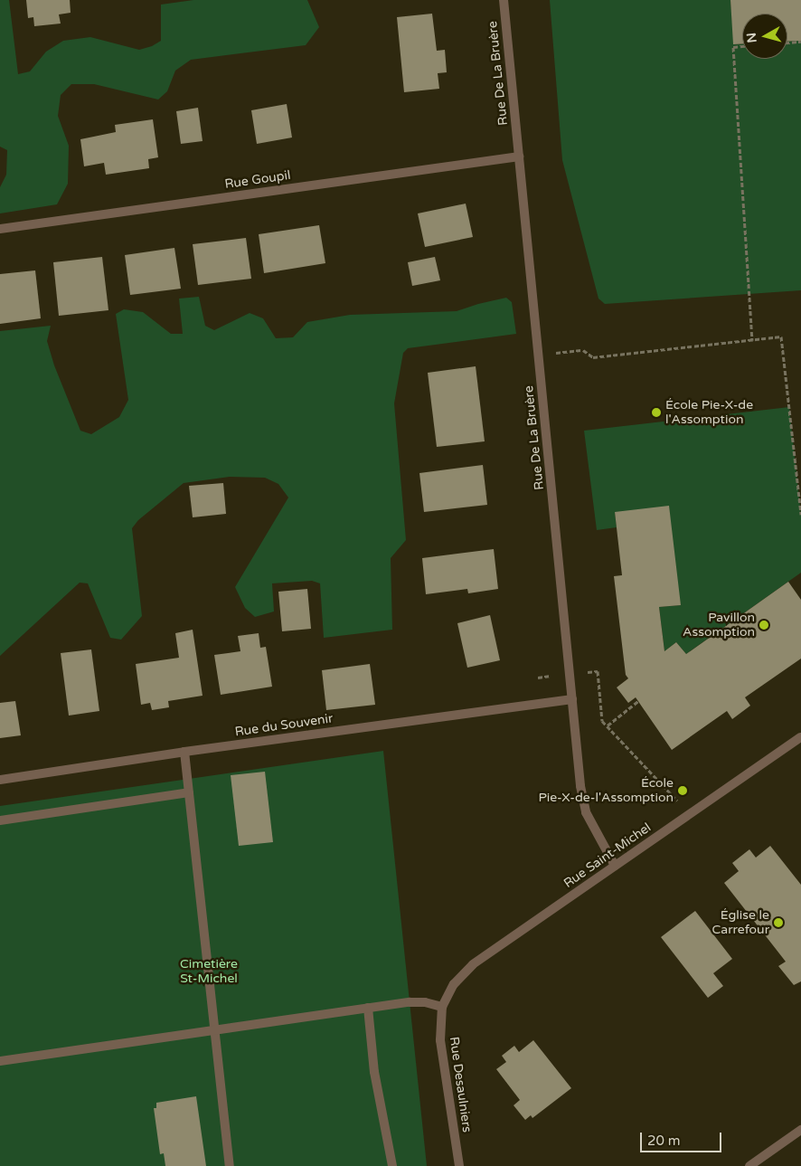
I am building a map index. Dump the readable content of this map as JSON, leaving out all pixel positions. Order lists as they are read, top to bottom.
{
  "streets": {
    "street": [
      "Rue De La Bruère",
      "Rue Goupil",
      "Rue du Souvenir",
      "Rue Saint-Michel",
      "Rue Desaulniers"
    ]
  },
  "crossings": [
    ["Rue De La Bruère", "Rue Goupil"],
    ["Rue De La Bruère", "Rue du Souvenir"],
    ["Rue De La Bruère", "Rue Saint-Michel"],
    ["Rue Saint-Michel", "Rue Desaulniers"]
  ],
  "parks": ["Cimetière St-Michel"],
  "places": [
    "École Pie-X-de l'Assomption",
    "Pavillon Assomption",
    "École Pie-X-de-l'Assomption",
    "Église le Carrefour"
  ],
  "scale_bar": "20 m",
  "north": "left"
}
